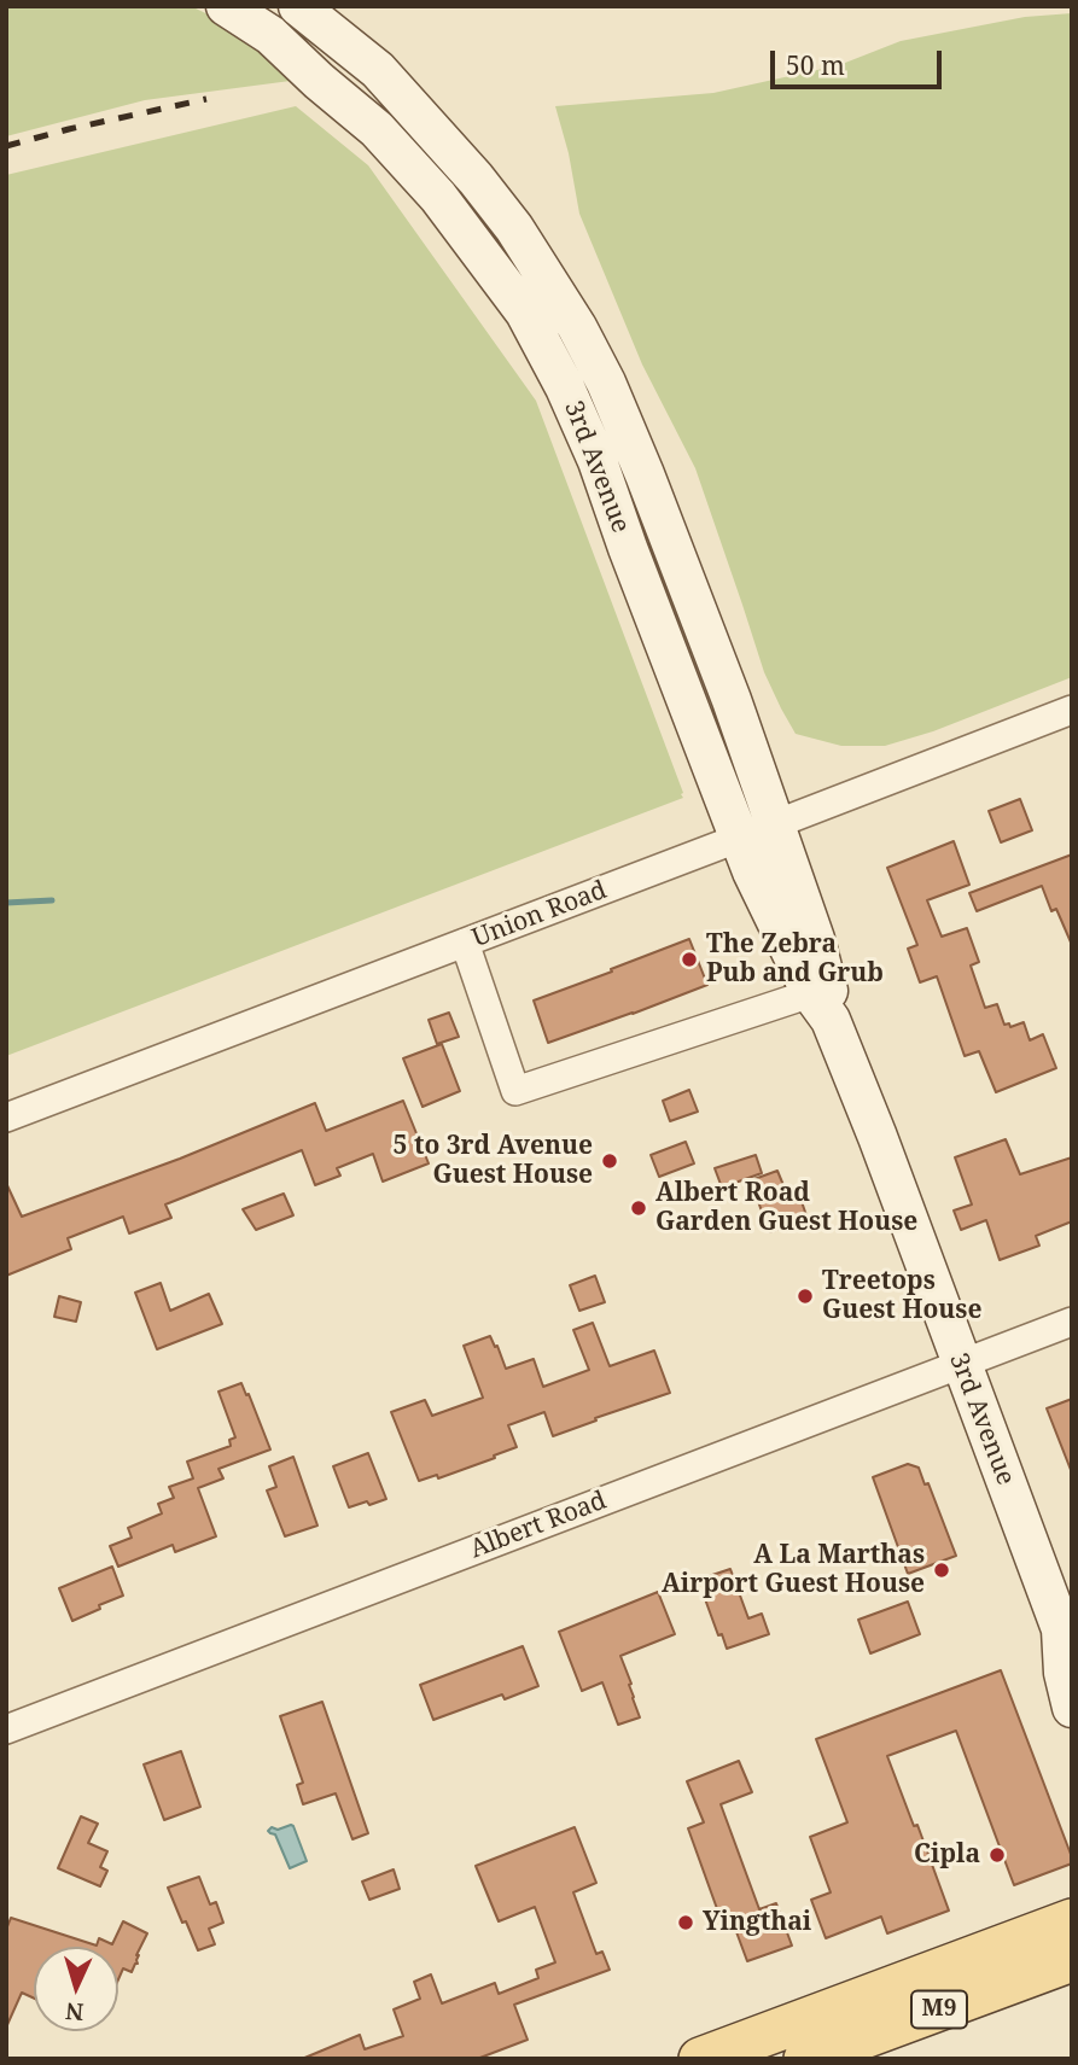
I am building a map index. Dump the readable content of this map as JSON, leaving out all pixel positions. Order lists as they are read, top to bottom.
{
  "streets": {
    "main road": ["M9"],
    "street": ["3rd Avenue", "Union Road", "Albert Road"]
  },
  "crossings": [
    ["3rd Avenue", "Union Road"],
    ["3rd Avenue", "Albert Road"]
  ],
  "places": [
    "The Zebra Pub and Grub",
    "5 to 3rd Avenue Guest House",
    "Albert Road Garden Guest House",
    "Treetops Guest House",
    "A La Marthas Airport Guest House",
    "Cipla",
    "Yingthai"
  ],
  "scale_bar": "50 m",
  "north": "bottom"
}
